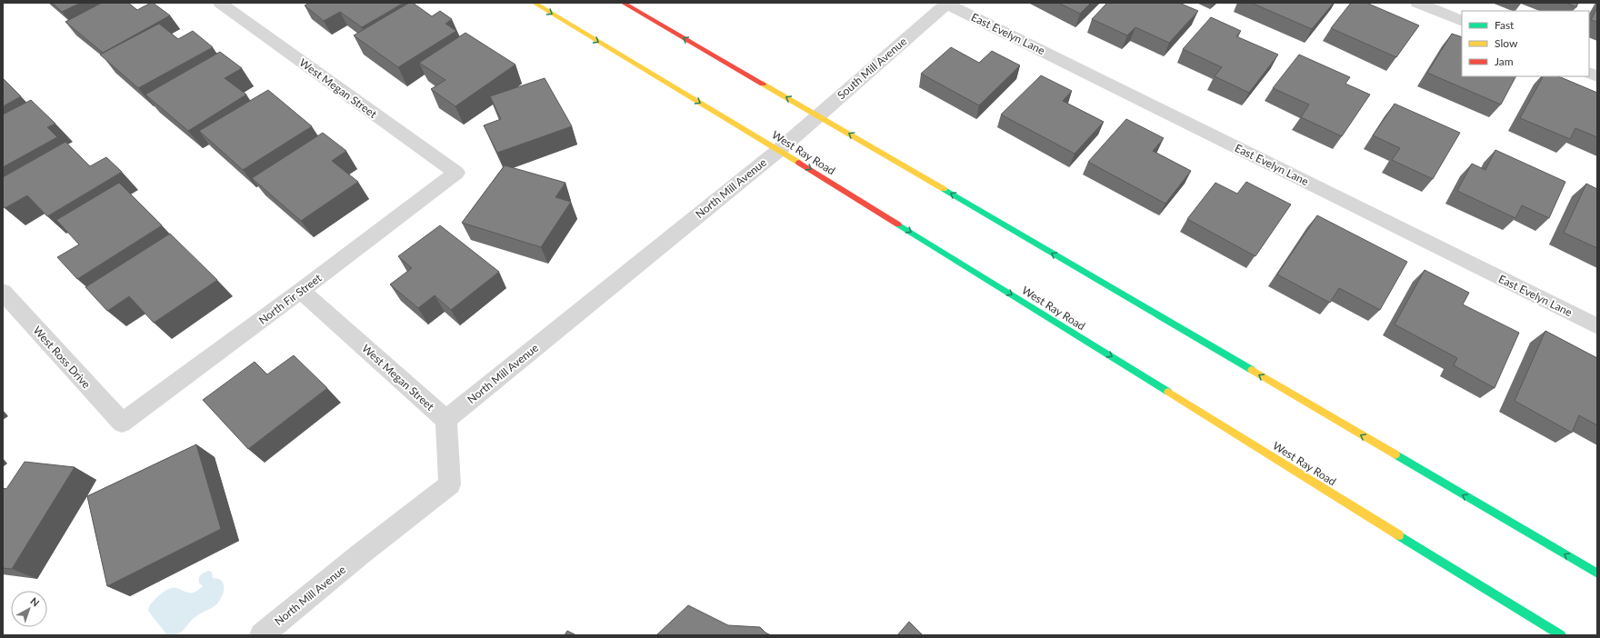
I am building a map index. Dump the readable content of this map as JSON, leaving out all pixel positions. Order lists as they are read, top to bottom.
{
  "streets": {
    "main road": ["West Ray Road"],
    "street": [
      "East Evelyn Lane",
      "South Mill Avenue",
      "West Megan Street",
      "North Mill Avenue",
      "North Fir Street",
      "West Ross Drive"
    ]
  },
  "crossings": [
    ["East Evelyn Lane", "South Mill Avenue"],
    ["South Mill Avenue", "North Mill Avenue"],
    ["West Megan Street", "North Mill Avenue"],
    ["West Megan Street", "North Fir Street"],
    ["West Ray Road", "North Mill Avenue"],
    ["North Fir Street", "West Ross Drive"]
  ],
  "legend": ["Fast", "Slow", "Jam"],
  "north": "top right"
}
